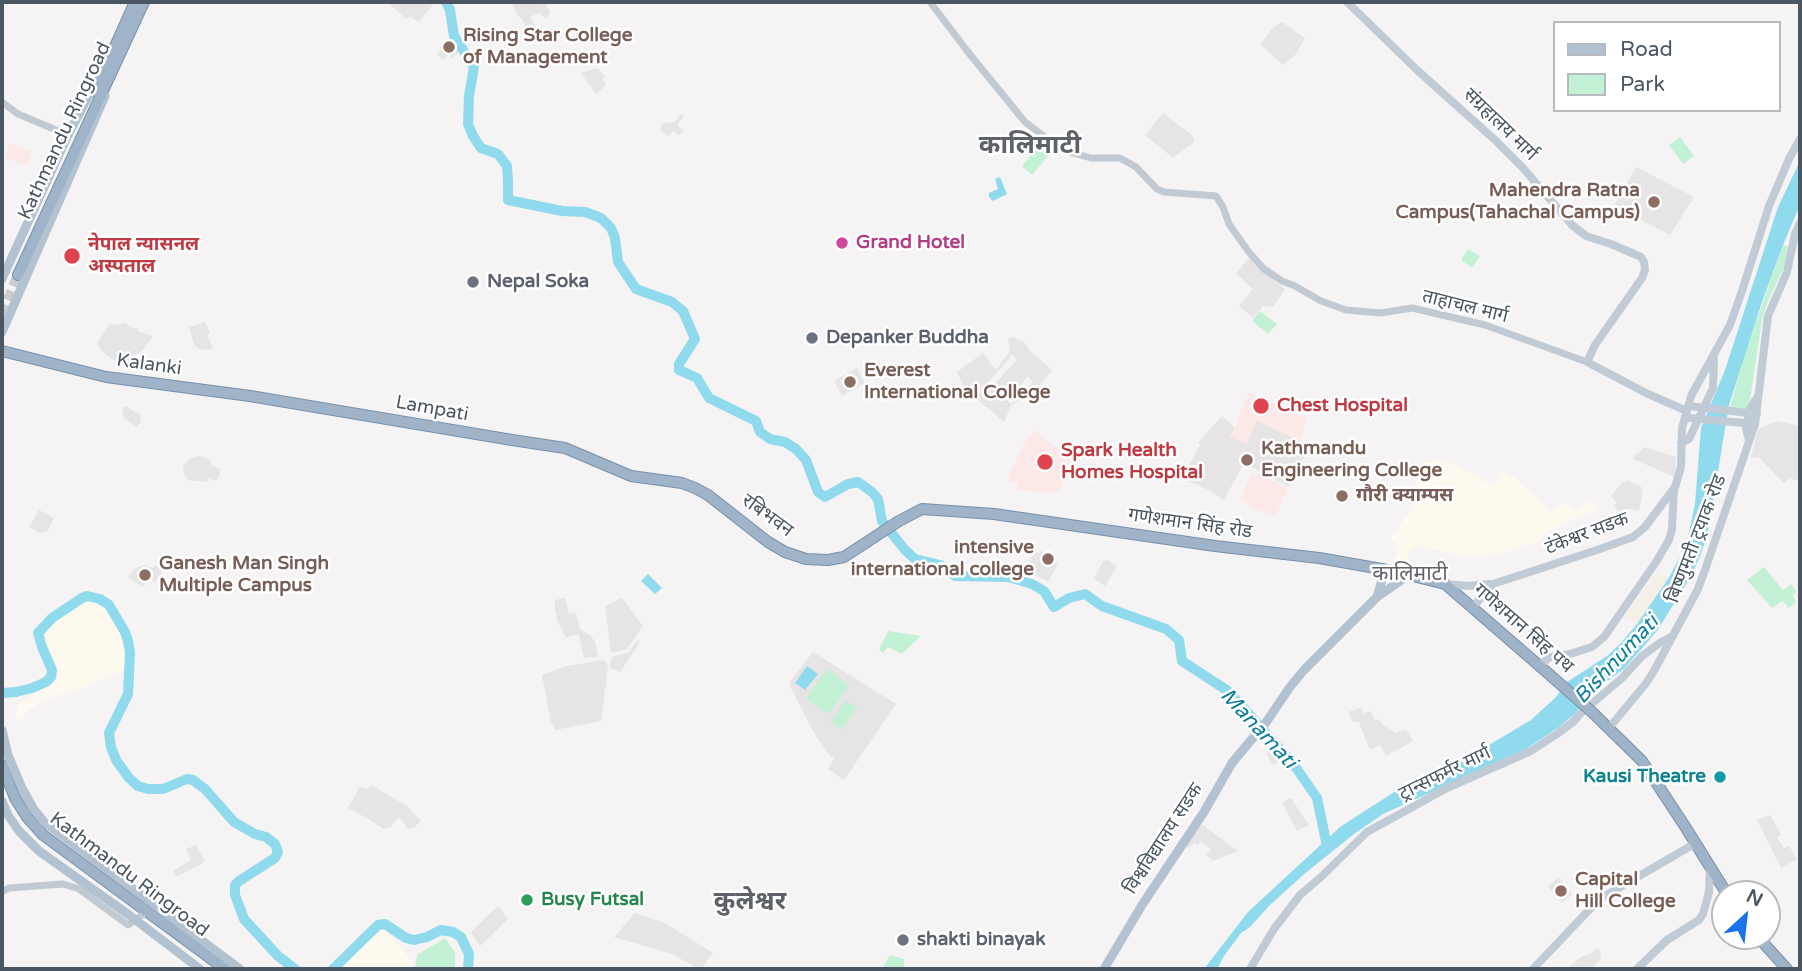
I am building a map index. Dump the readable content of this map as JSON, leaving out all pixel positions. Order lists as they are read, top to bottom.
{
  "streets": {
    "highway": [
      "Kathmandu Ringroad",
      "Kalanki",
      "Lampati",
      "रबिभवन",
      "गणेशमान सिंह रोड",
      "गणेशमान सिंह पथ"
    ],
    "main road": [
      "संग्रहालय मार्ग",
      "ताहाचल मार्ग",
      "टंकेश्वर सडक",
      "बिष्णुमती ट्रयाक रोड",
      "ट्रान्सफर्मर मार्ग",
      "विश्वविद्यालय सडक"
    ]
  },
  "crossings": [
    ["संग्रहालय मार्ग", "ताहाचल मार्ग"],
    ["ताहाचल मार्ग", "टंकेश्वर सडक"],
    ["Kalanki", "Lampati"],
    ["Lampati", "रबिभवन"],
    ["रबिभवन", "गणेशमान सिंह रोड"],
    ["गणेशमान सिंह रोड", "गणेशमान सिंह पथ"],
    ["गणेशमान सिंह रोड", "विश्वविद्यालय सडक"],
    ["बिष्णुमती ट्रयाक रोड", "गणेशमान सिंह पथ"],
    ["बिष्णुमती ट्रयाक रोड", "ट्रान्सफर्मर मार्ग"],
    ["गणेशमान सिंह पथ", "विश्वविद्यालय सडक"]
  ],
  "districts": ["कालिमाटी", "कालिमाटी", "कुलेश्वर"],
  "water": ["Bishnumati", "Manamati"],
  "places": [
    "Rising Star College of Management",
    "Mahendra Ratna Campus(Tahachal Campus)",
    "Grand Hotel",
    "नेपाल न्यासनल अस्पताल",
    "Nepal Soka",
    "Depanker Buddha",
    "Everest International College",
    "Chest Hospital",
    "Kathmandu Engineering College",
    "Spark Health Homes Hospital",
    "गौरी क्याम्पस",
    "intensive international college",
    "Ganesh Man Singh Multiple Campus",
    "Kausi Theatre",
    "Capital Hill College",
    "Busy Futsal",
    "shakti binayak"
  ],
  "legend": ["Road", "Park"],
  "north": "top right"
}
